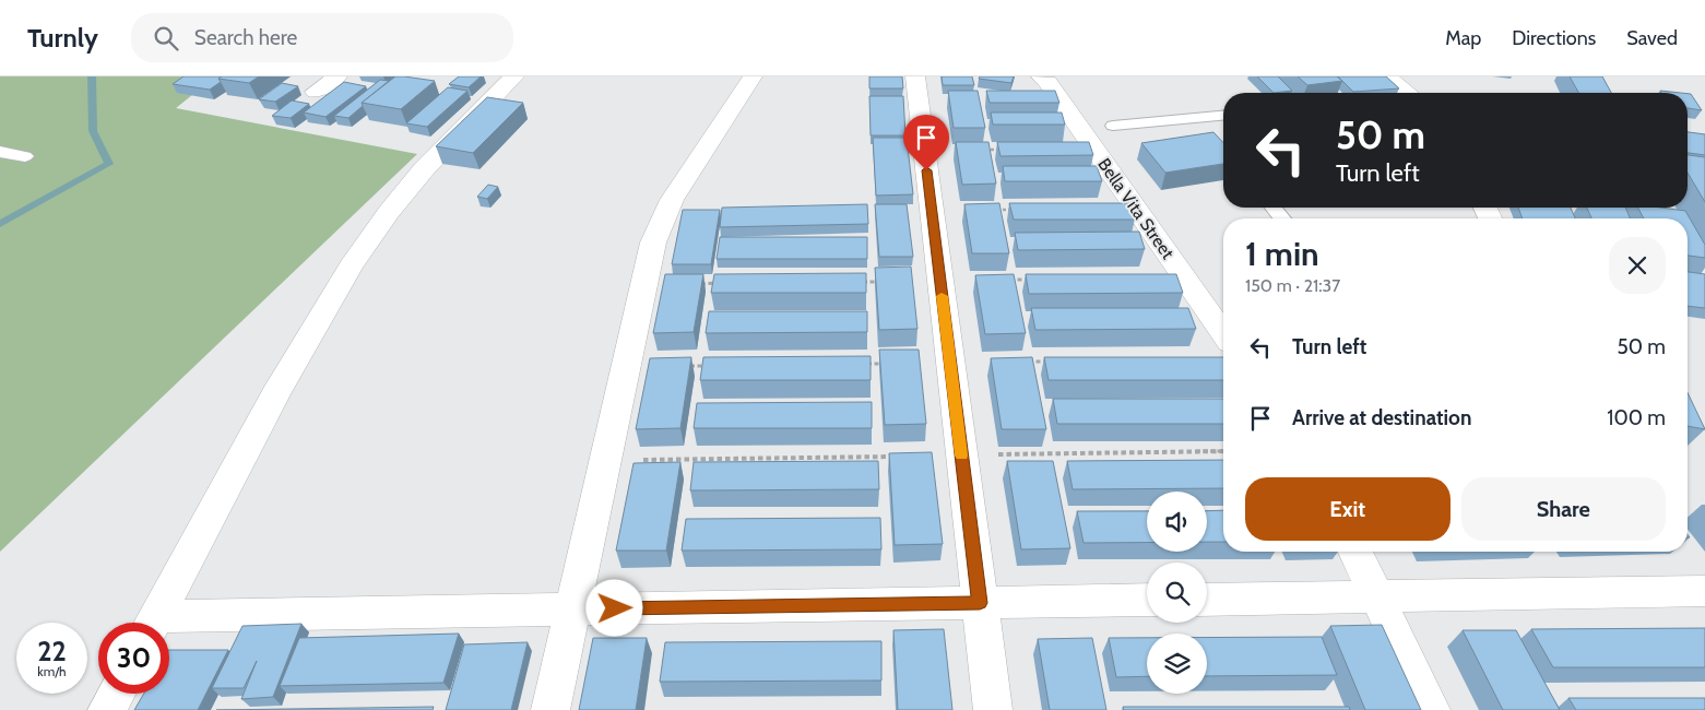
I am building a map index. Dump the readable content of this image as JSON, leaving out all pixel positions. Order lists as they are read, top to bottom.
{
  "streets": {
    "street": ["Bella Vita Street"]
  },
  "page": {
    "header": "Turnly",
    "search": "Search here",
    "nav": ["Map", "Directions", "Saved"],
    "turn": ["50 m", "Turn left"],
    "heading": ["1 min", "150 m · 21:37"],
    "list": [
      {
        "name": "Turn left",
        "value": "50 m"
      },
      {
        "name": "Arrive at destination",
        "value": "100 m"
      }
    ],
    "buttons": ["Exit", "Share"],
    "speed": "22 km/h",
    "limit": "30"
  }
}
